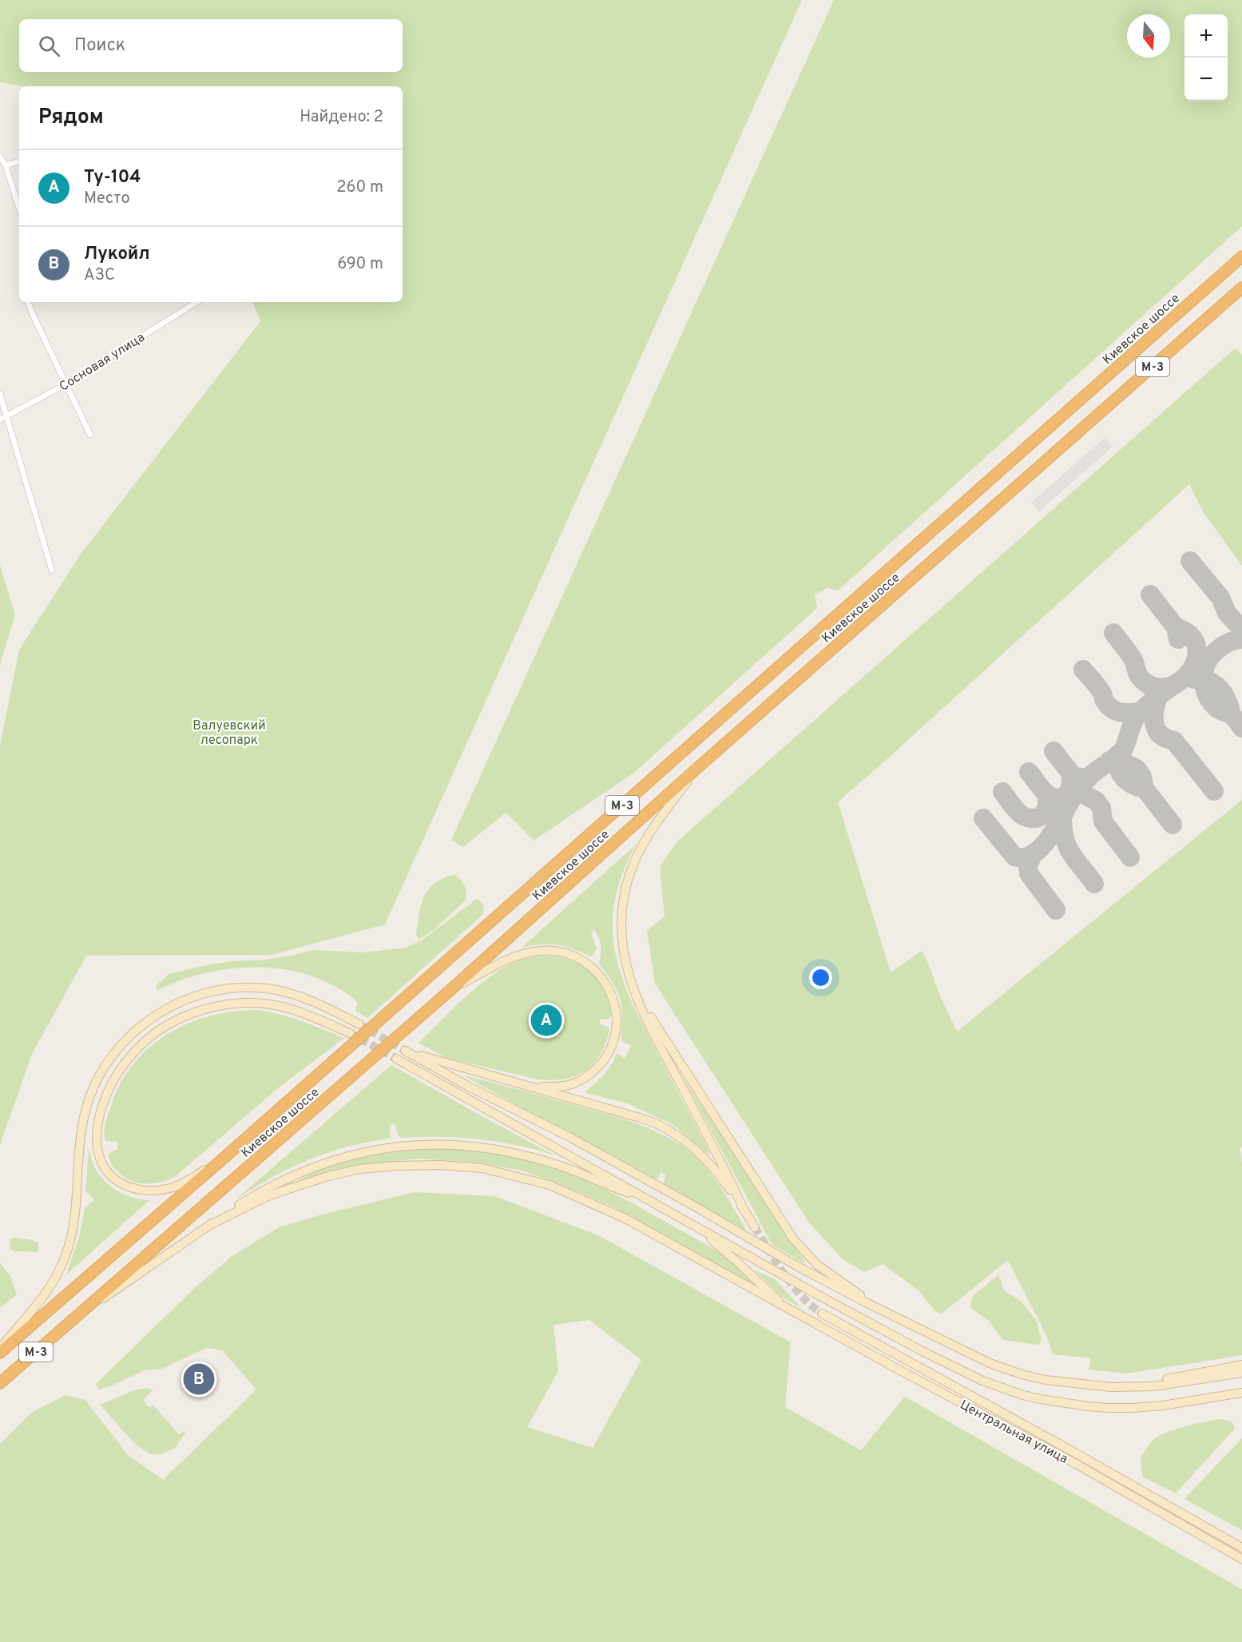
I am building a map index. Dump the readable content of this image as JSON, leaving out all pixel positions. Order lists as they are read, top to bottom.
{
  "streets": {
    "highway": ["Киевское шоссе", "М-3"],
    "main road": ["Центральная улица"],
    "street": ["Сосновая улица"]
  },
  "parks": ["Валуевский лесопарк"],
  "north": "bottom",
  "page": {
    "map_buttons": ["+", "−"],
    "search": "Поиск",
    "heading": ["Рядом", "Найдено: 2"],
    "list": [
      {
        "mark": "A",
        "name": "Ту-104",
        "note": "Место",
        "value": "260 m"
      },
      {
        "mark": "B",
        "name": "Лукойл",
        "note": "АЗС",
        "value": "690 m"
      }
    ],
    "pins": ["A", "B"]
  }
}
